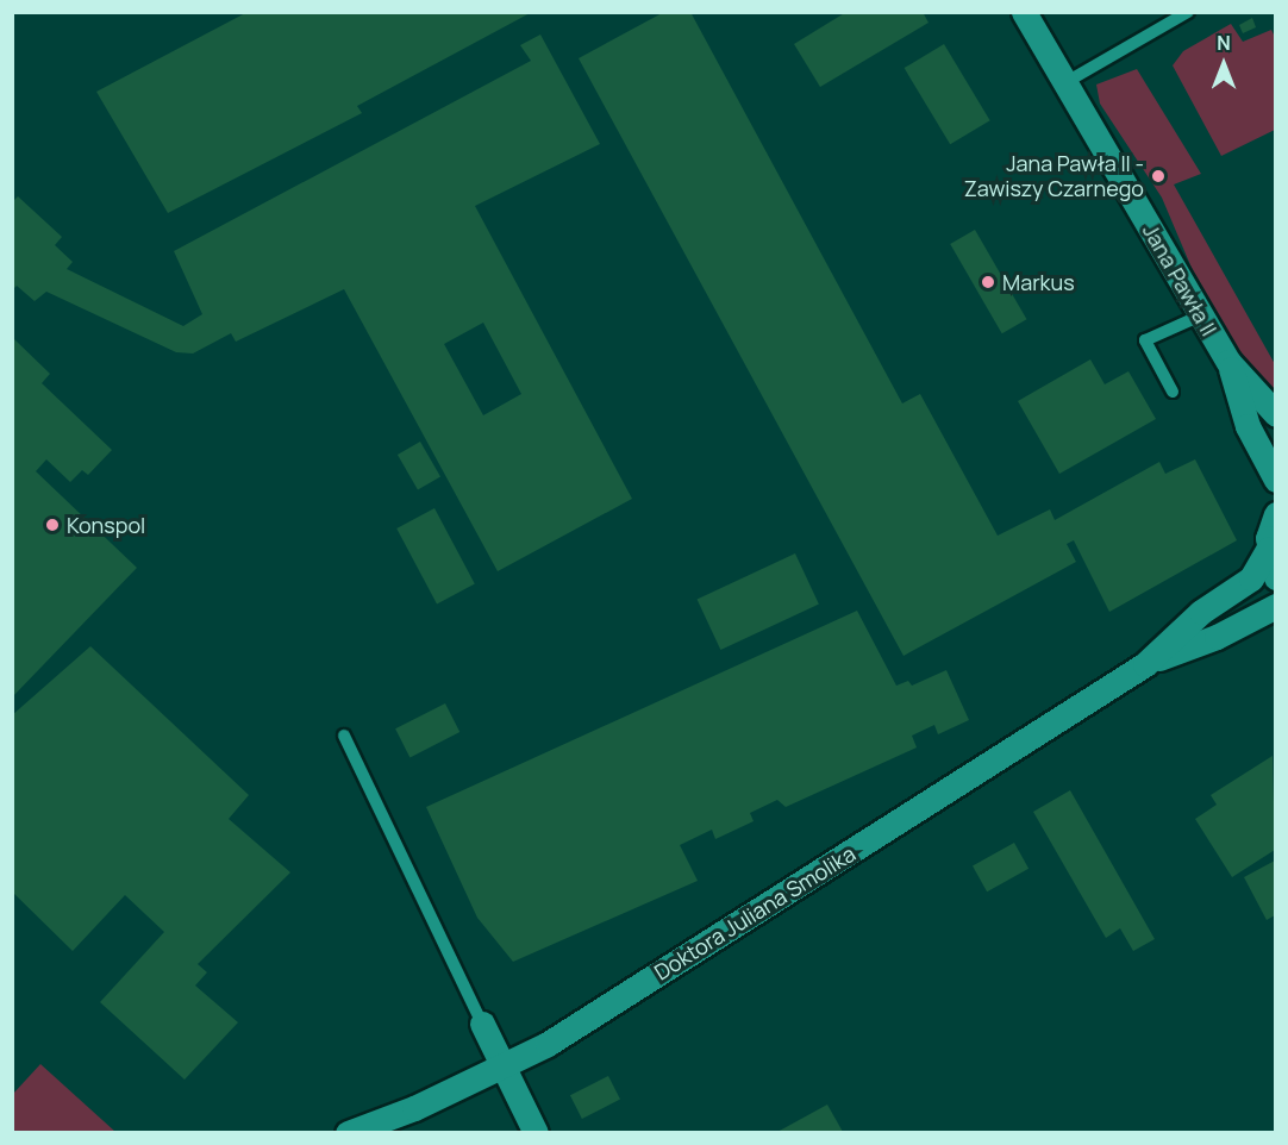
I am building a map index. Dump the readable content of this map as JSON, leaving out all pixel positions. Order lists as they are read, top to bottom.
{
  "streets": {
    "street": ["Jana Pawła II", "Doktora Juliana Smolika"]
  },
  "places": ["Jana Pawła II - Zawiszy Czarnego", "Markus", "Konspol"],
  "north": "top"
}
